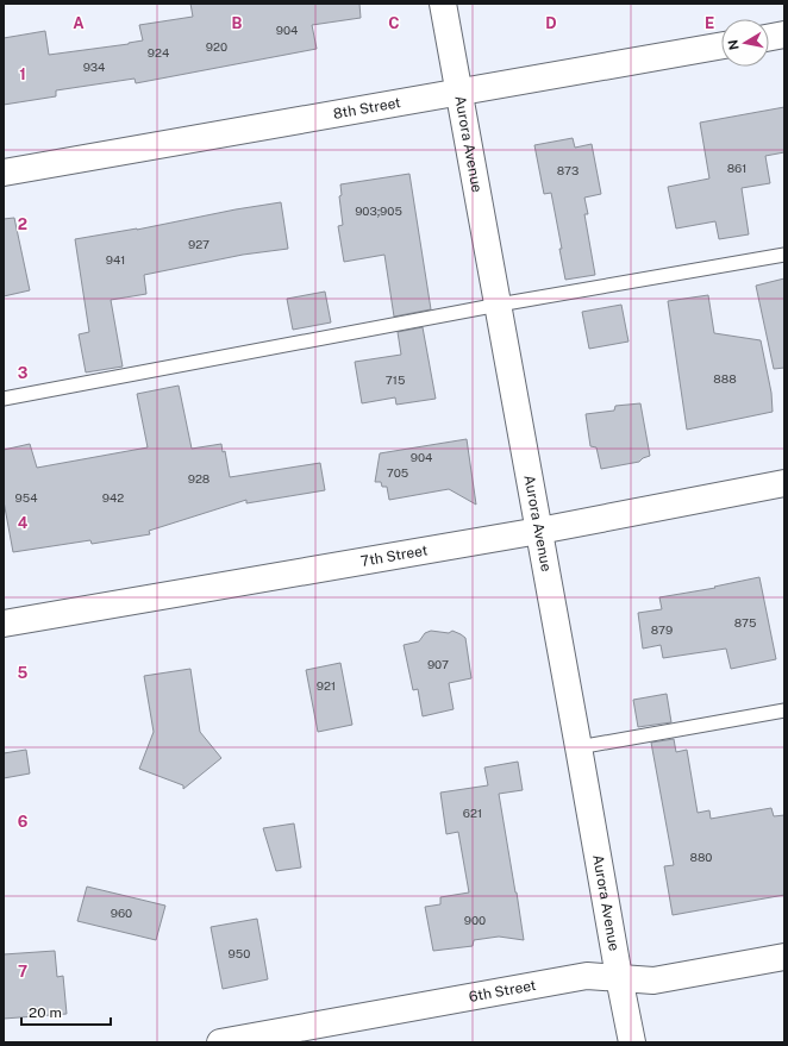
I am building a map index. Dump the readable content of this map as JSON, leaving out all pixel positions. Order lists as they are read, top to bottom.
{
  "streets": {
    "street": [
      "8th Street",
      "Aurora Avenue",
      "7th Street",
      "6th Street"
    ]
  },
  "crossings": [
    ["8th Street", "Aurora Avenue"],
    ["Aurora Avenue", "7th Street"],
    ["Aurora Avenue", "6th Street"]
  ],
  "house_numbers": [
    "904",
    "920",
    "924",
    "934",
    "861",
    "873",
    "903;905",
    "927",
    "941",
    "888",
    "715",
    "904",
    "705",
    "928",
    "954",
    "942",
    "875",
    "879",
    "907",
    "921",
    "621",
    "880",
    "960",
    "900",
    "950"
  ],
  "scale_bar": "20 m",
  "north": "left",
  "grid": {
    "columns": [
      "A",
      "B",
      "C",
      "D",
      "E"
    ],
    "rows": [
      "1",
      "2",
      "3",
      "4",
      "5",
      "6",
      "7"
    ]
  }
}
